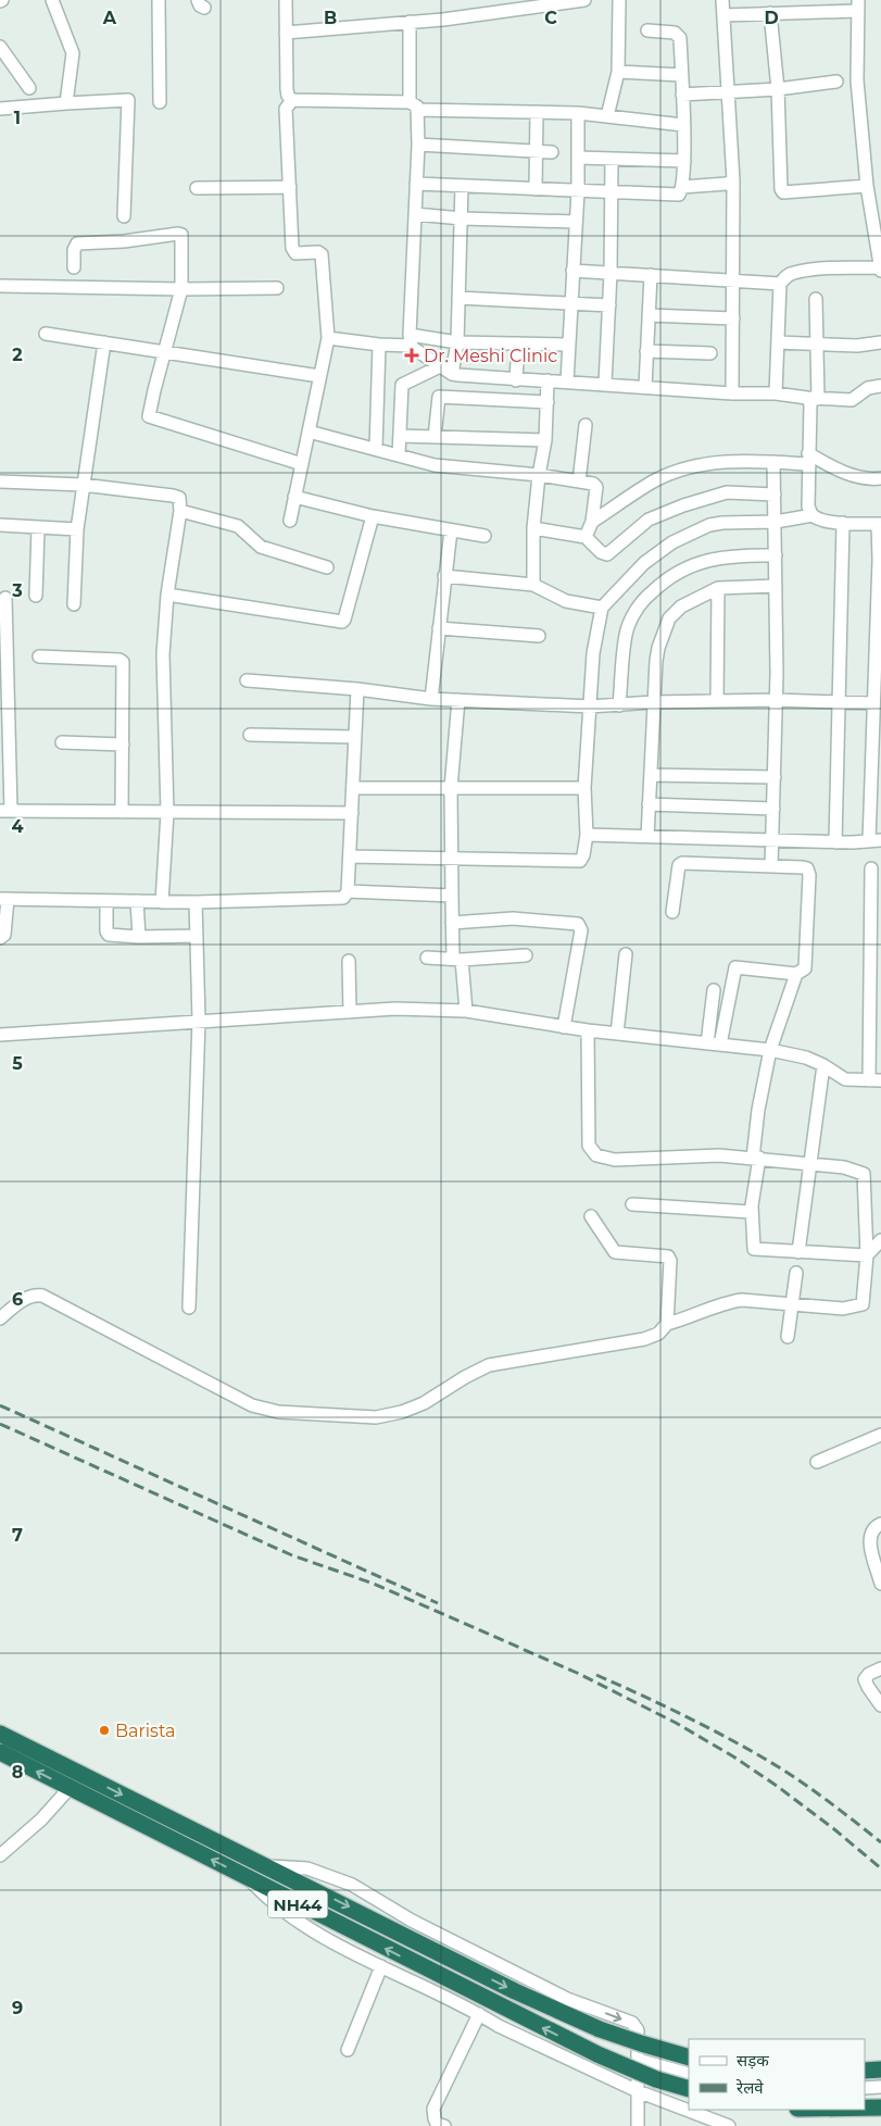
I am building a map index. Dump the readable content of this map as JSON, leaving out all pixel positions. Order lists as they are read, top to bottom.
{
  "streets": {
    "highway": ["NH44"]
  },
  "places": {
    "health": ["Dr. Meshi Clinic"],
    "other": ["Barista"]
  },
  "legend": ["सड़क", "रेलवे"],
  "grid": {
    "columns": [
      "A",
      "B",
      "C",
      "D"
    ],
    "rows": [
      "1",
      "2",
      "3",
      "4",
      "5",
      "6",
      "7",
      "8",
      "9"
    ]
  }
}
